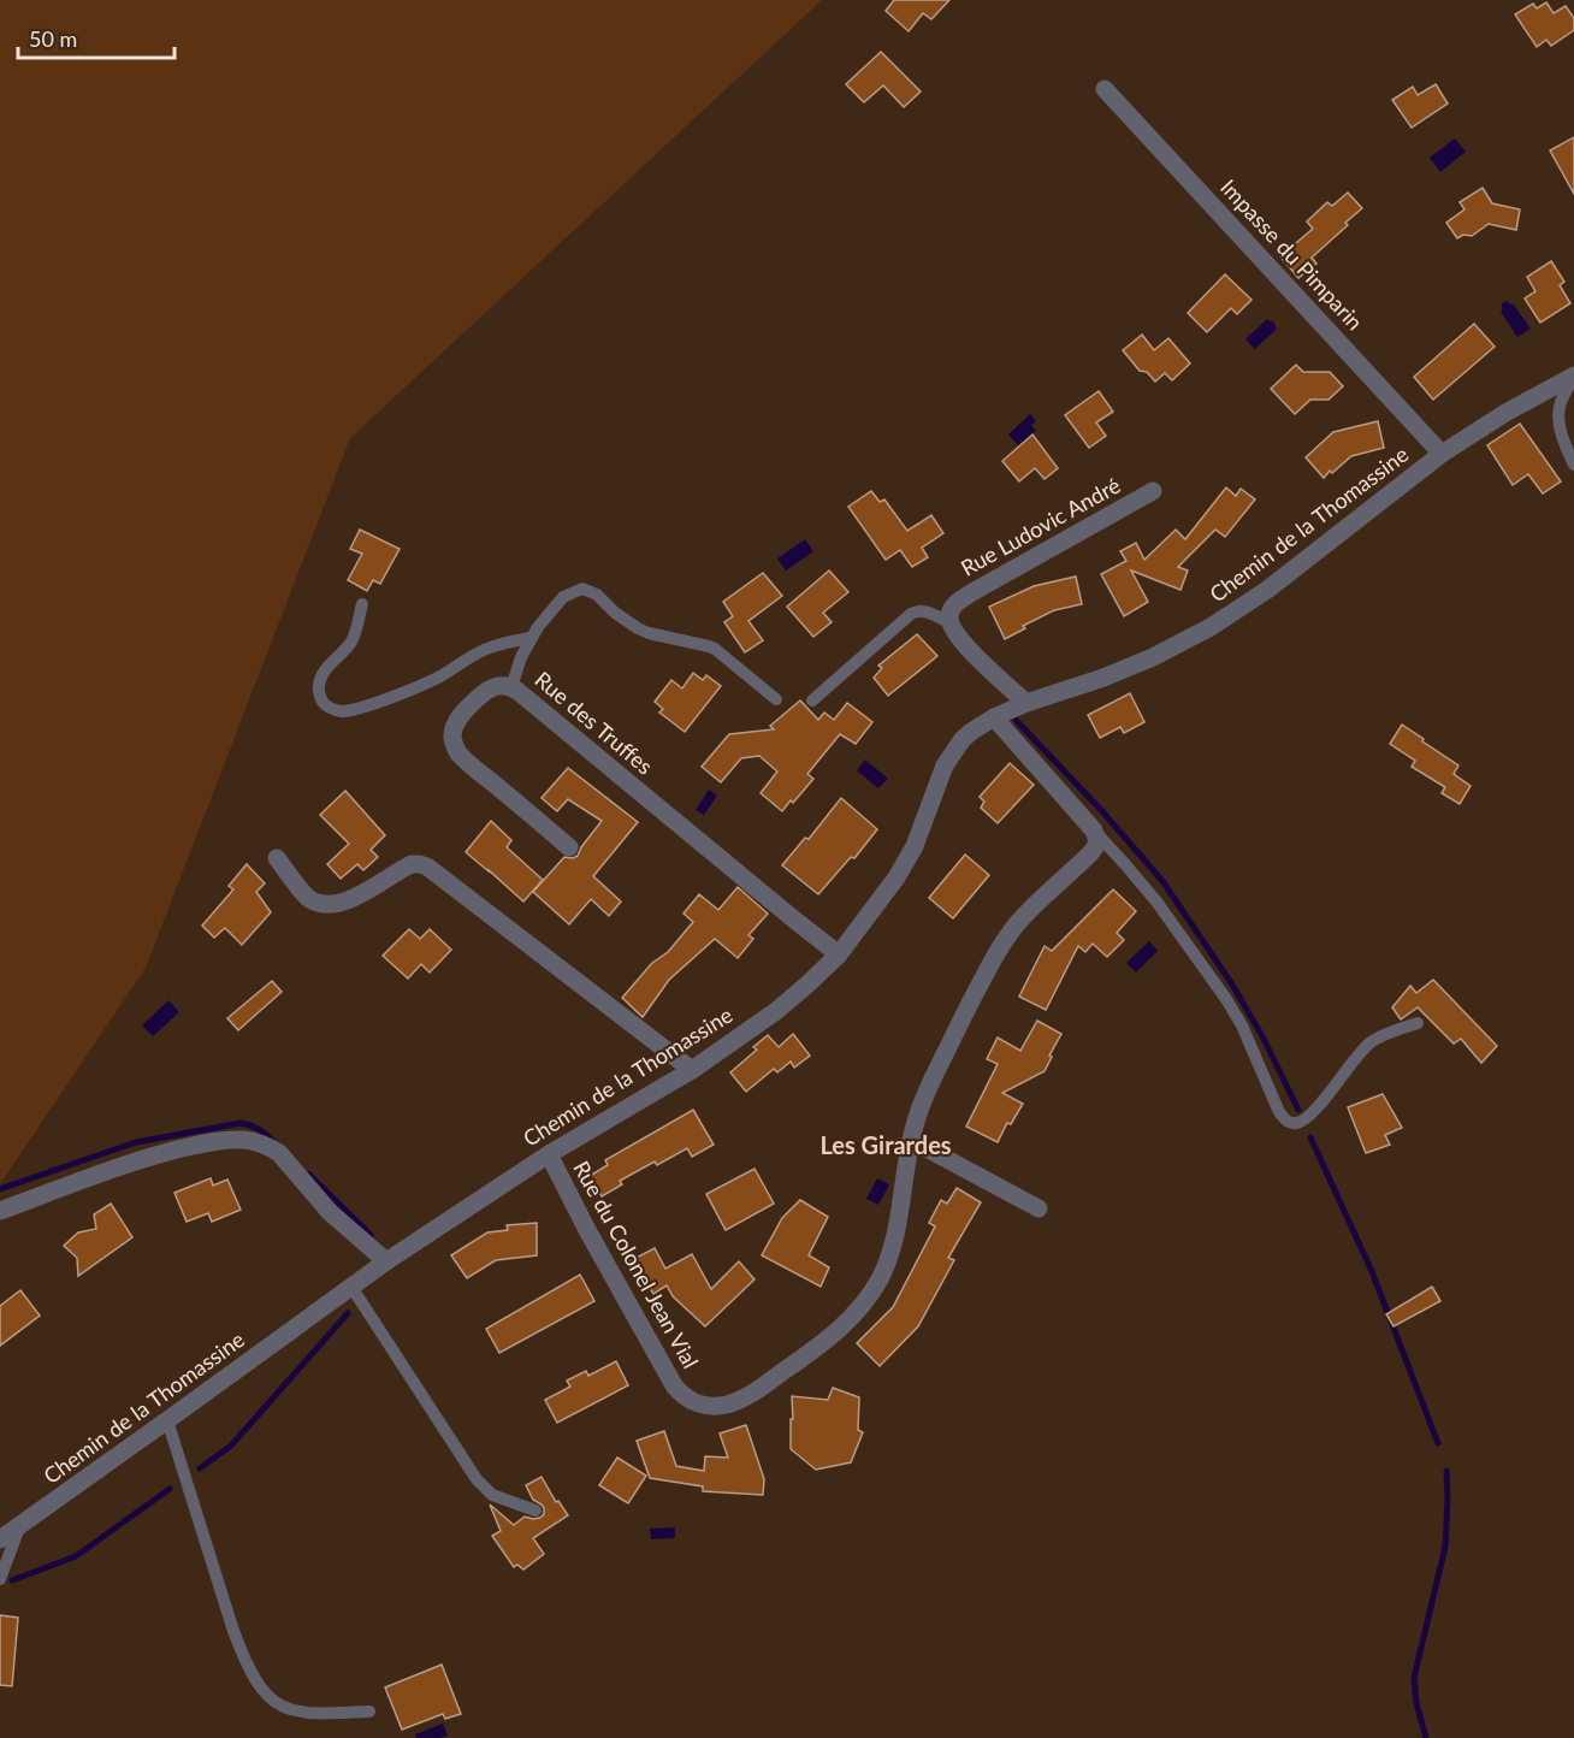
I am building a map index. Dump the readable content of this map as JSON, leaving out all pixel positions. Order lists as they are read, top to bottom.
{
  "streets": {
    "street": [
      "Impasse du Pimparin",
      "Chemin de la Thomassine",
      "Rue Ludovic André",
      "Rue des Truffes",
      "Rue du Colonel Jean Vial"
    ]
  },
  "crossings": [
    ["Impasse du Pimparin", "Chemin de la Thomassine"],
    ["Chemin de la Thomassine", "Rue des Truffes"],
    ["Chemin de la Thomassine", "Rue du Colonel Jean Vial"]
  ],
  "districts": ["Les Girardes"],
  "scale_bar": "50 m"
}
